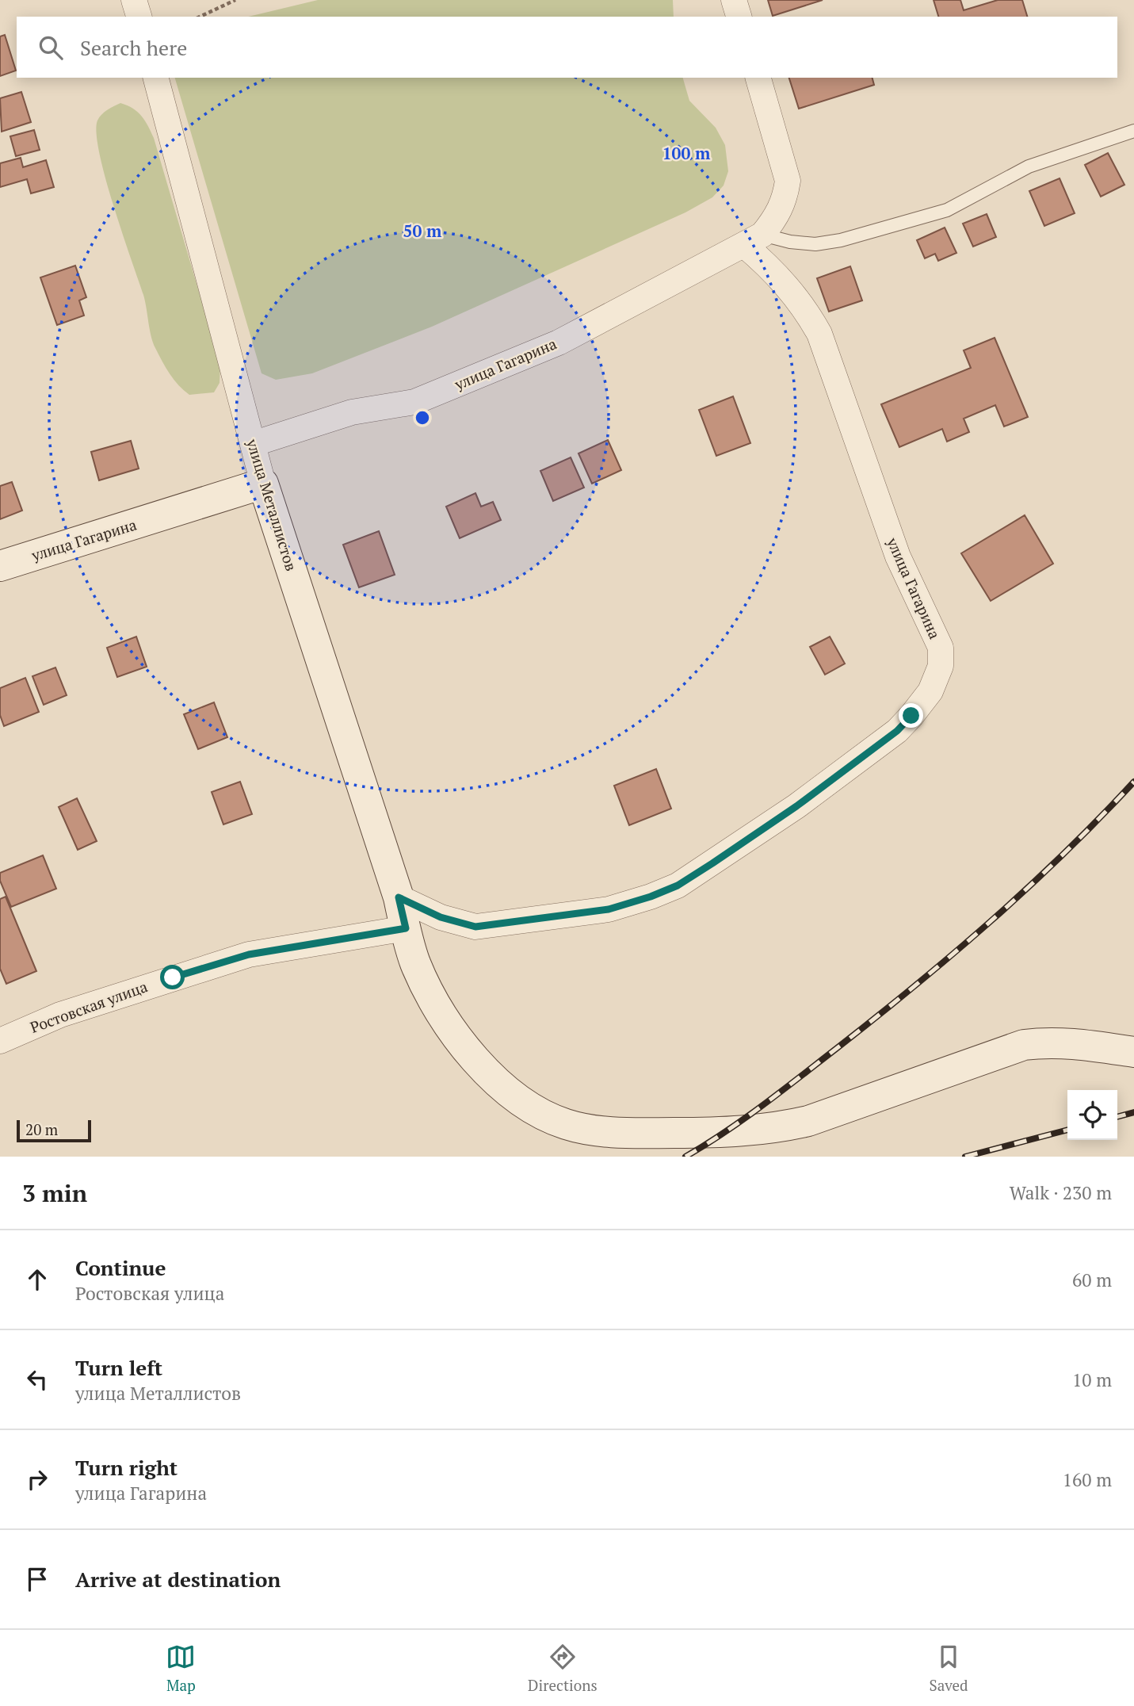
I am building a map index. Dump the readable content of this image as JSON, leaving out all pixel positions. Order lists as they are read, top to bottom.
{
  "streets": {
    "main road": ["улица Гагарина", "улица Металлистов"],
    "street": ["Ростовская улица"]
  },
  "crossings": [
    ["улица Гагарина", "улица Металлистов"],
    ["улица Металлистов", "Ростовская улица"]
  ],
  "scale_bar": "20 m",
  "page": {
    "search": "Search here",
    "scale": "20 m",
    "heading": ["3 min", "Walk · 230 m"],
    "list": [
      ["Continue", "Ростовская улица", "60 m"],
      ["Turn left", "улица Металлистов", "10 m"],
      ["Turn right", "улица Гагарина", "160 m"],
      "Arrive at destination"
    ],
    "nav": ["Map", "Directions", "Saved"]
  },
  "rings": ["100 m", "50 m"]
}
